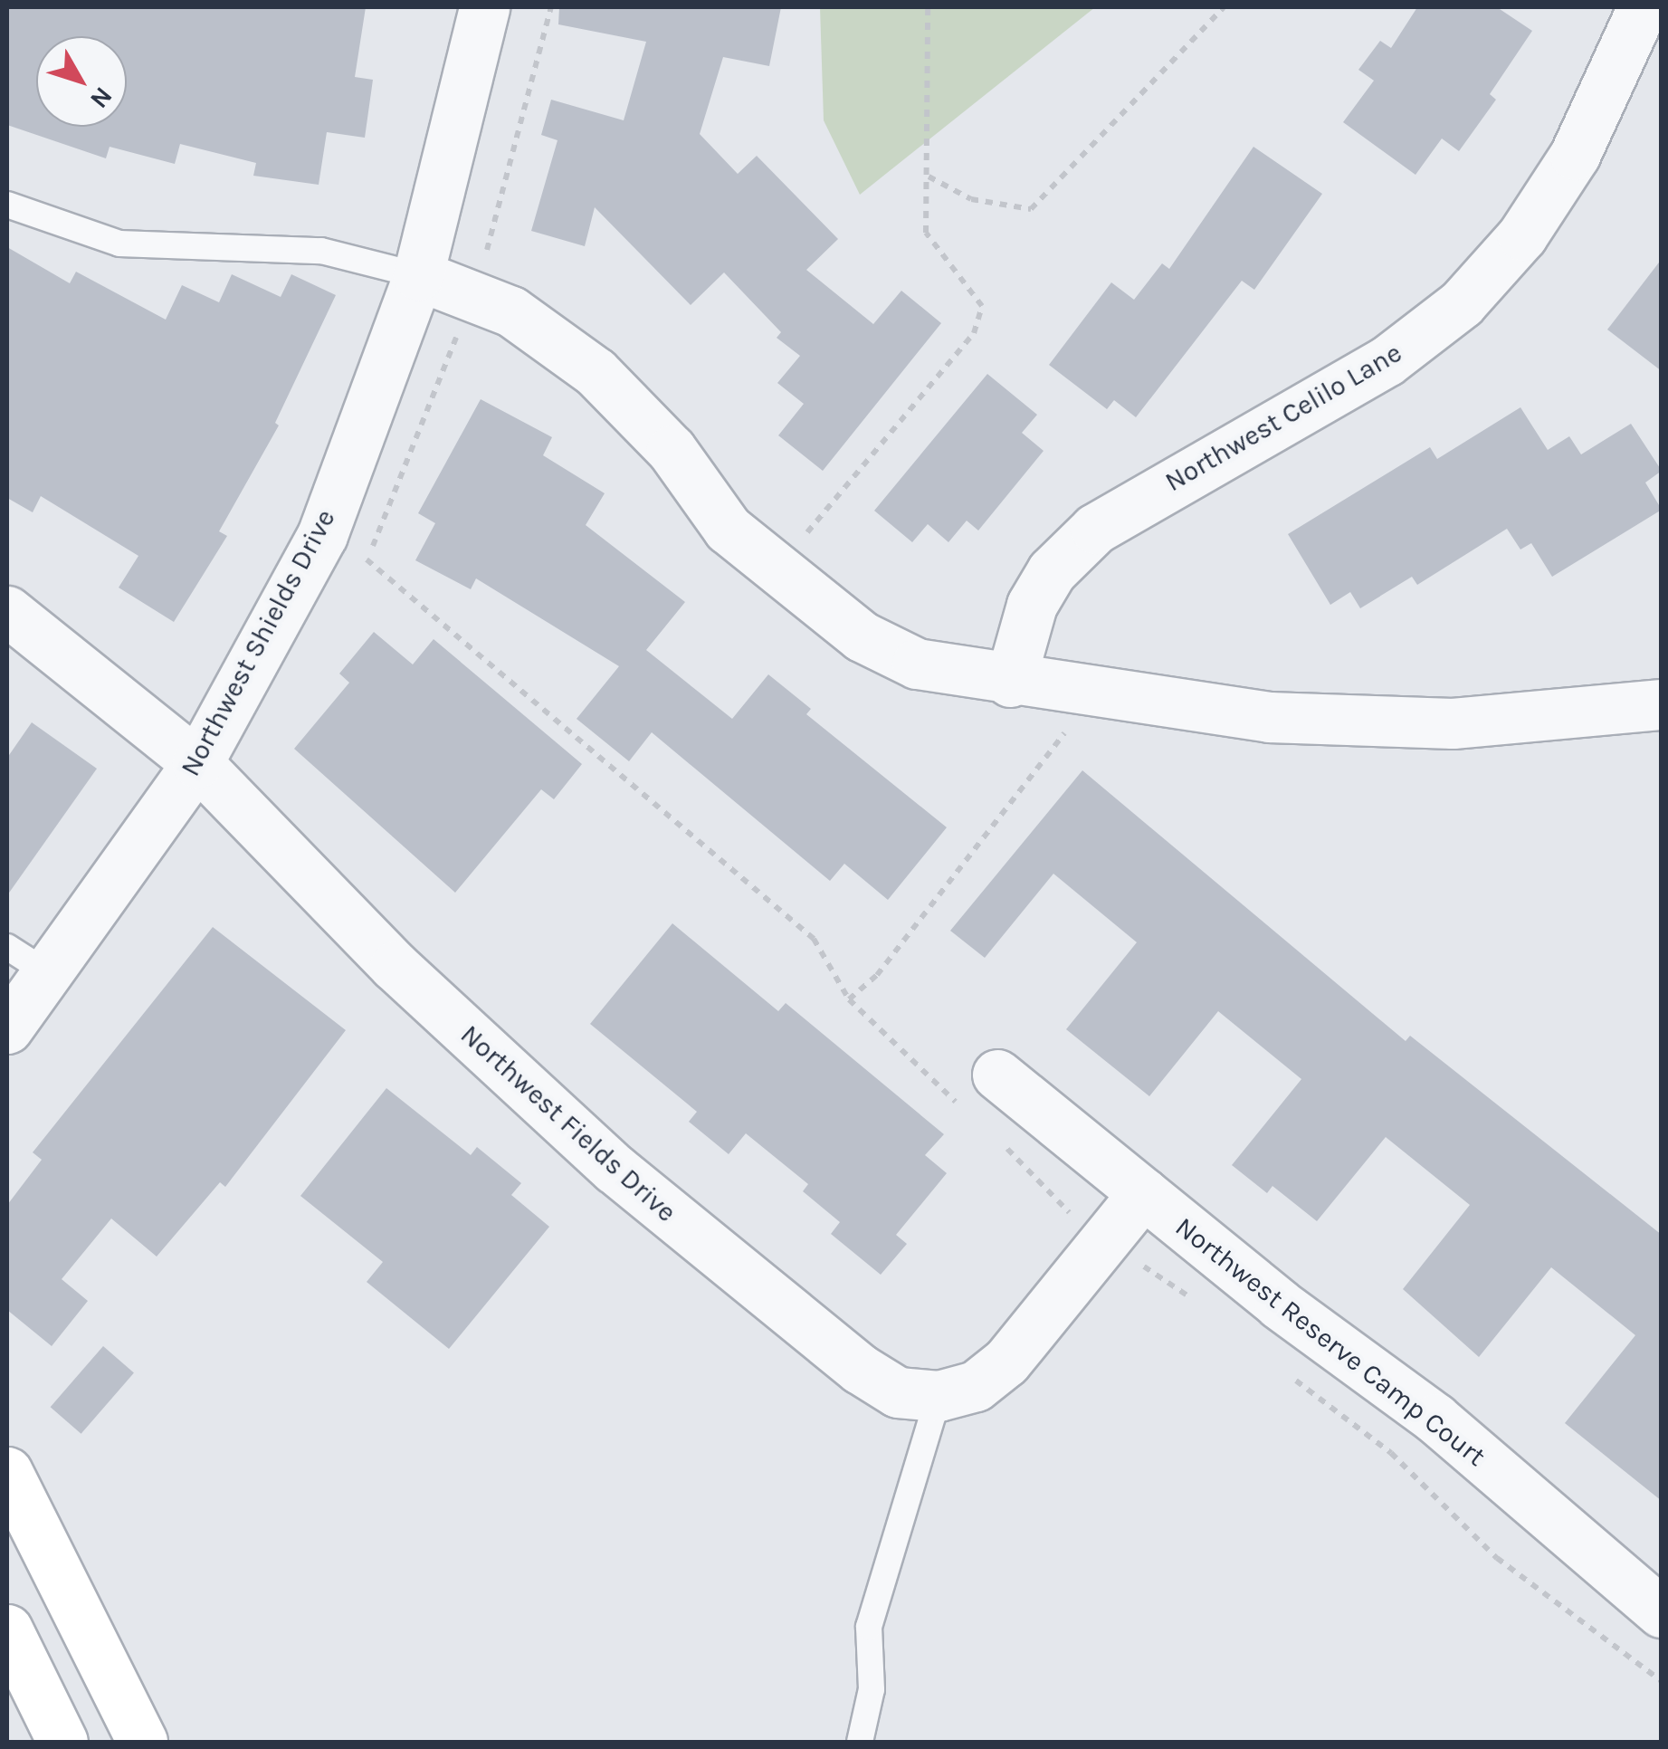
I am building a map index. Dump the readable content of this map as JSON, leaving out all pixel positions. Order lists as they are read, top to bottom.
{
  "streets": {
    "street": [
      "Northwest Celilo Lane",
      "Northwest Shields Drive",
      "Northwest Fields Drive",
      "Northwest Reserve Camp Court"
    ]
  },
  "crossings": [
    ["Northwest Shields Drive", "Northwest Fields Drive"],
    ["Northwest Fields Drive", "Northwest Reserve Camp Court"]
  ],
  "north": "bottom right"
}
